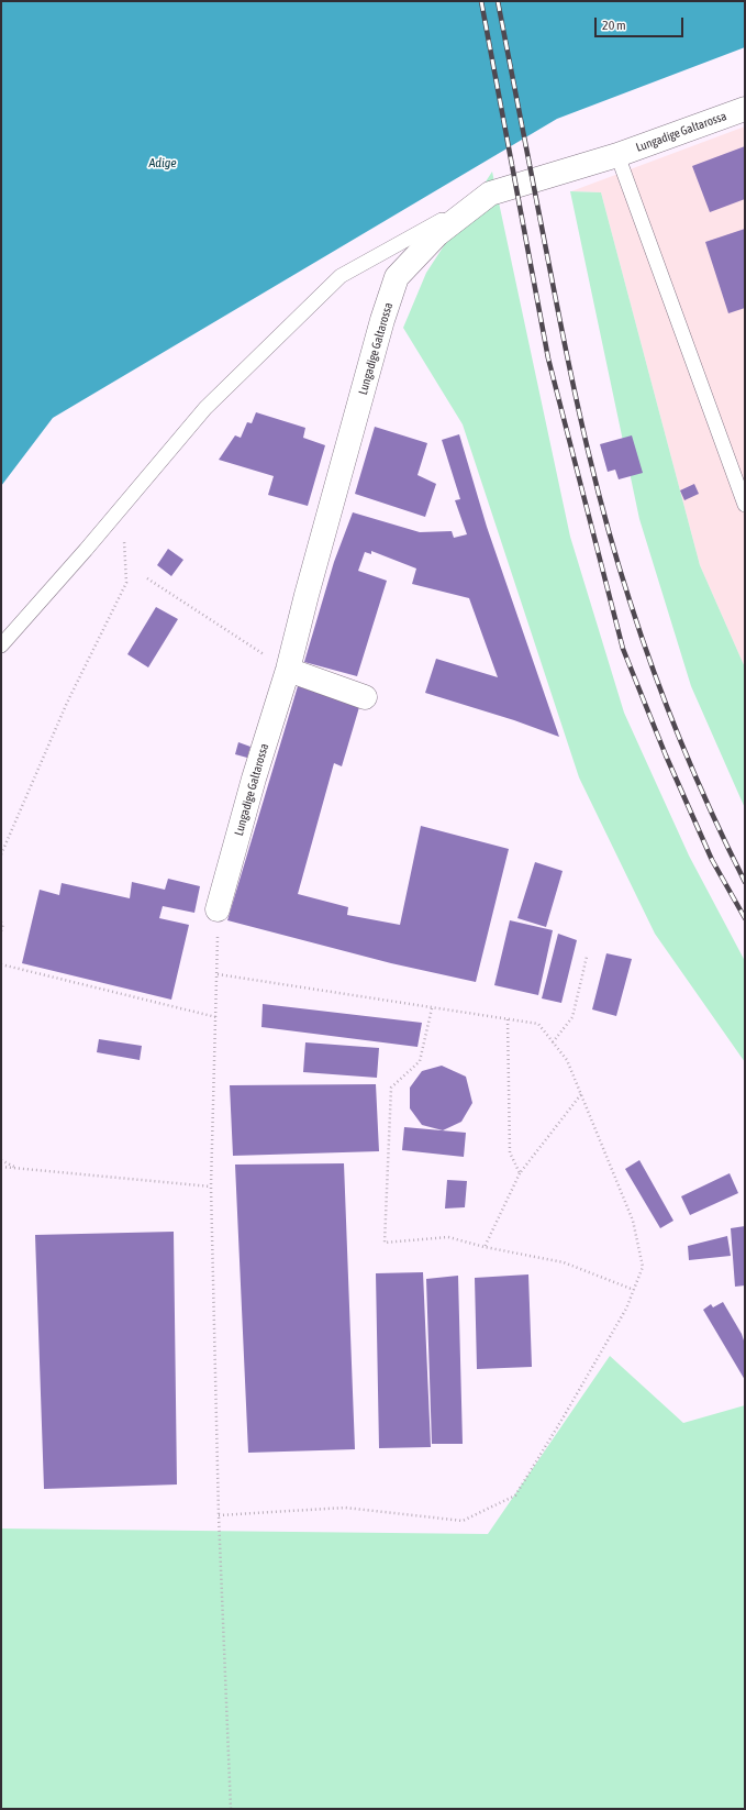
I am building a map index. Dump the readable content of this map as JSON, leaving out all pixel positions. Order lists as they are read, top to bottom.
{
  "streets": {
    "street": ["Lungadige Galtarossa"]
  },
  "water": ["Adige"],
  "scale_bar": "20 m"
}
